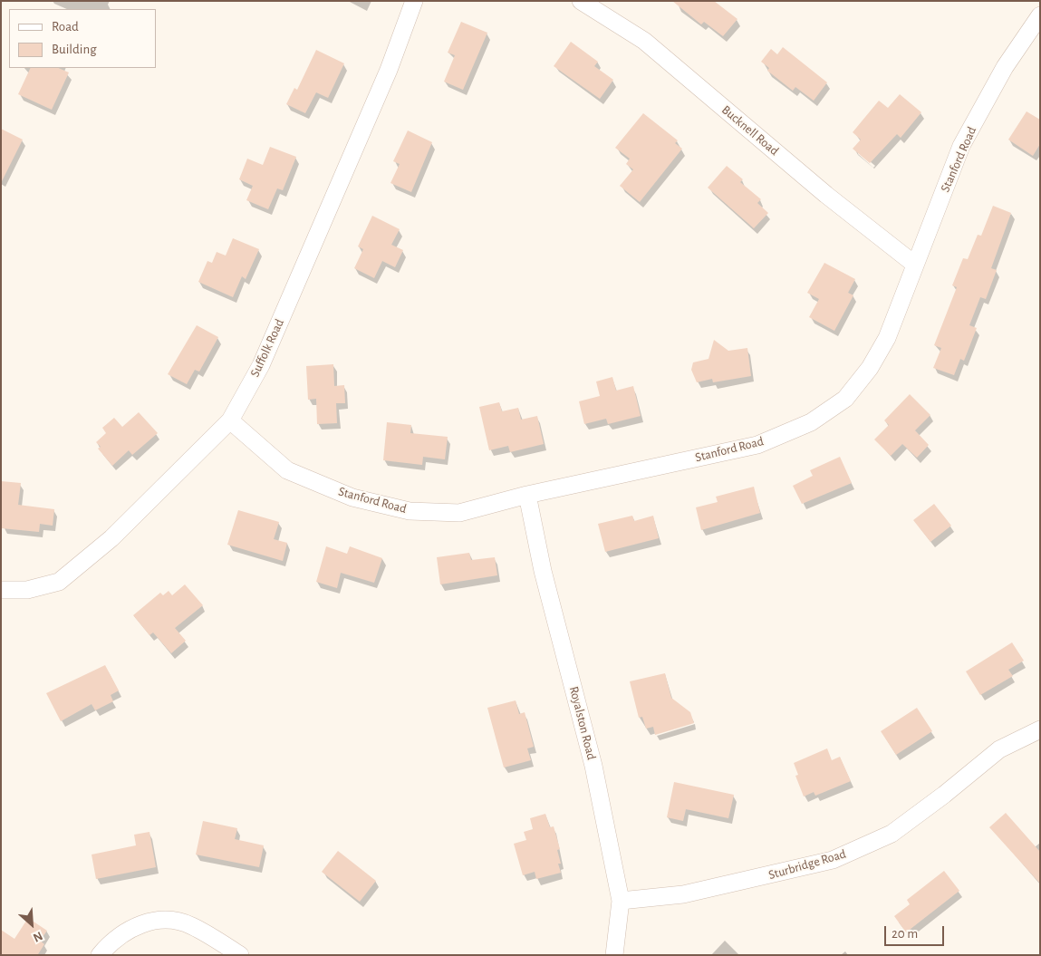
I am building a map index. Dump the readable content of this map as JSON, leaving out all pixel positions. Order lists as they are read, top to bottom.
{
  "streets": {
    "street": [
      "Bucknell Road",
      "Stanford Road",
      "Suffolk Road",
      "Royalston Road",
      "Sturbridge Road"
    ]
  },
  "crossings": [
    ["Bucknell Road", "Stanford Road"],
    ["Stanford Road", "Suffolk Road"],
    ["Stanford Road", "Royalston Road"],
    ["Royalston Road", "Sturbridge Road"]
  ],
  "legend": ["Road", "Building"],
  "scale_bar": "20 m",
  "north": "bottom right"
}
